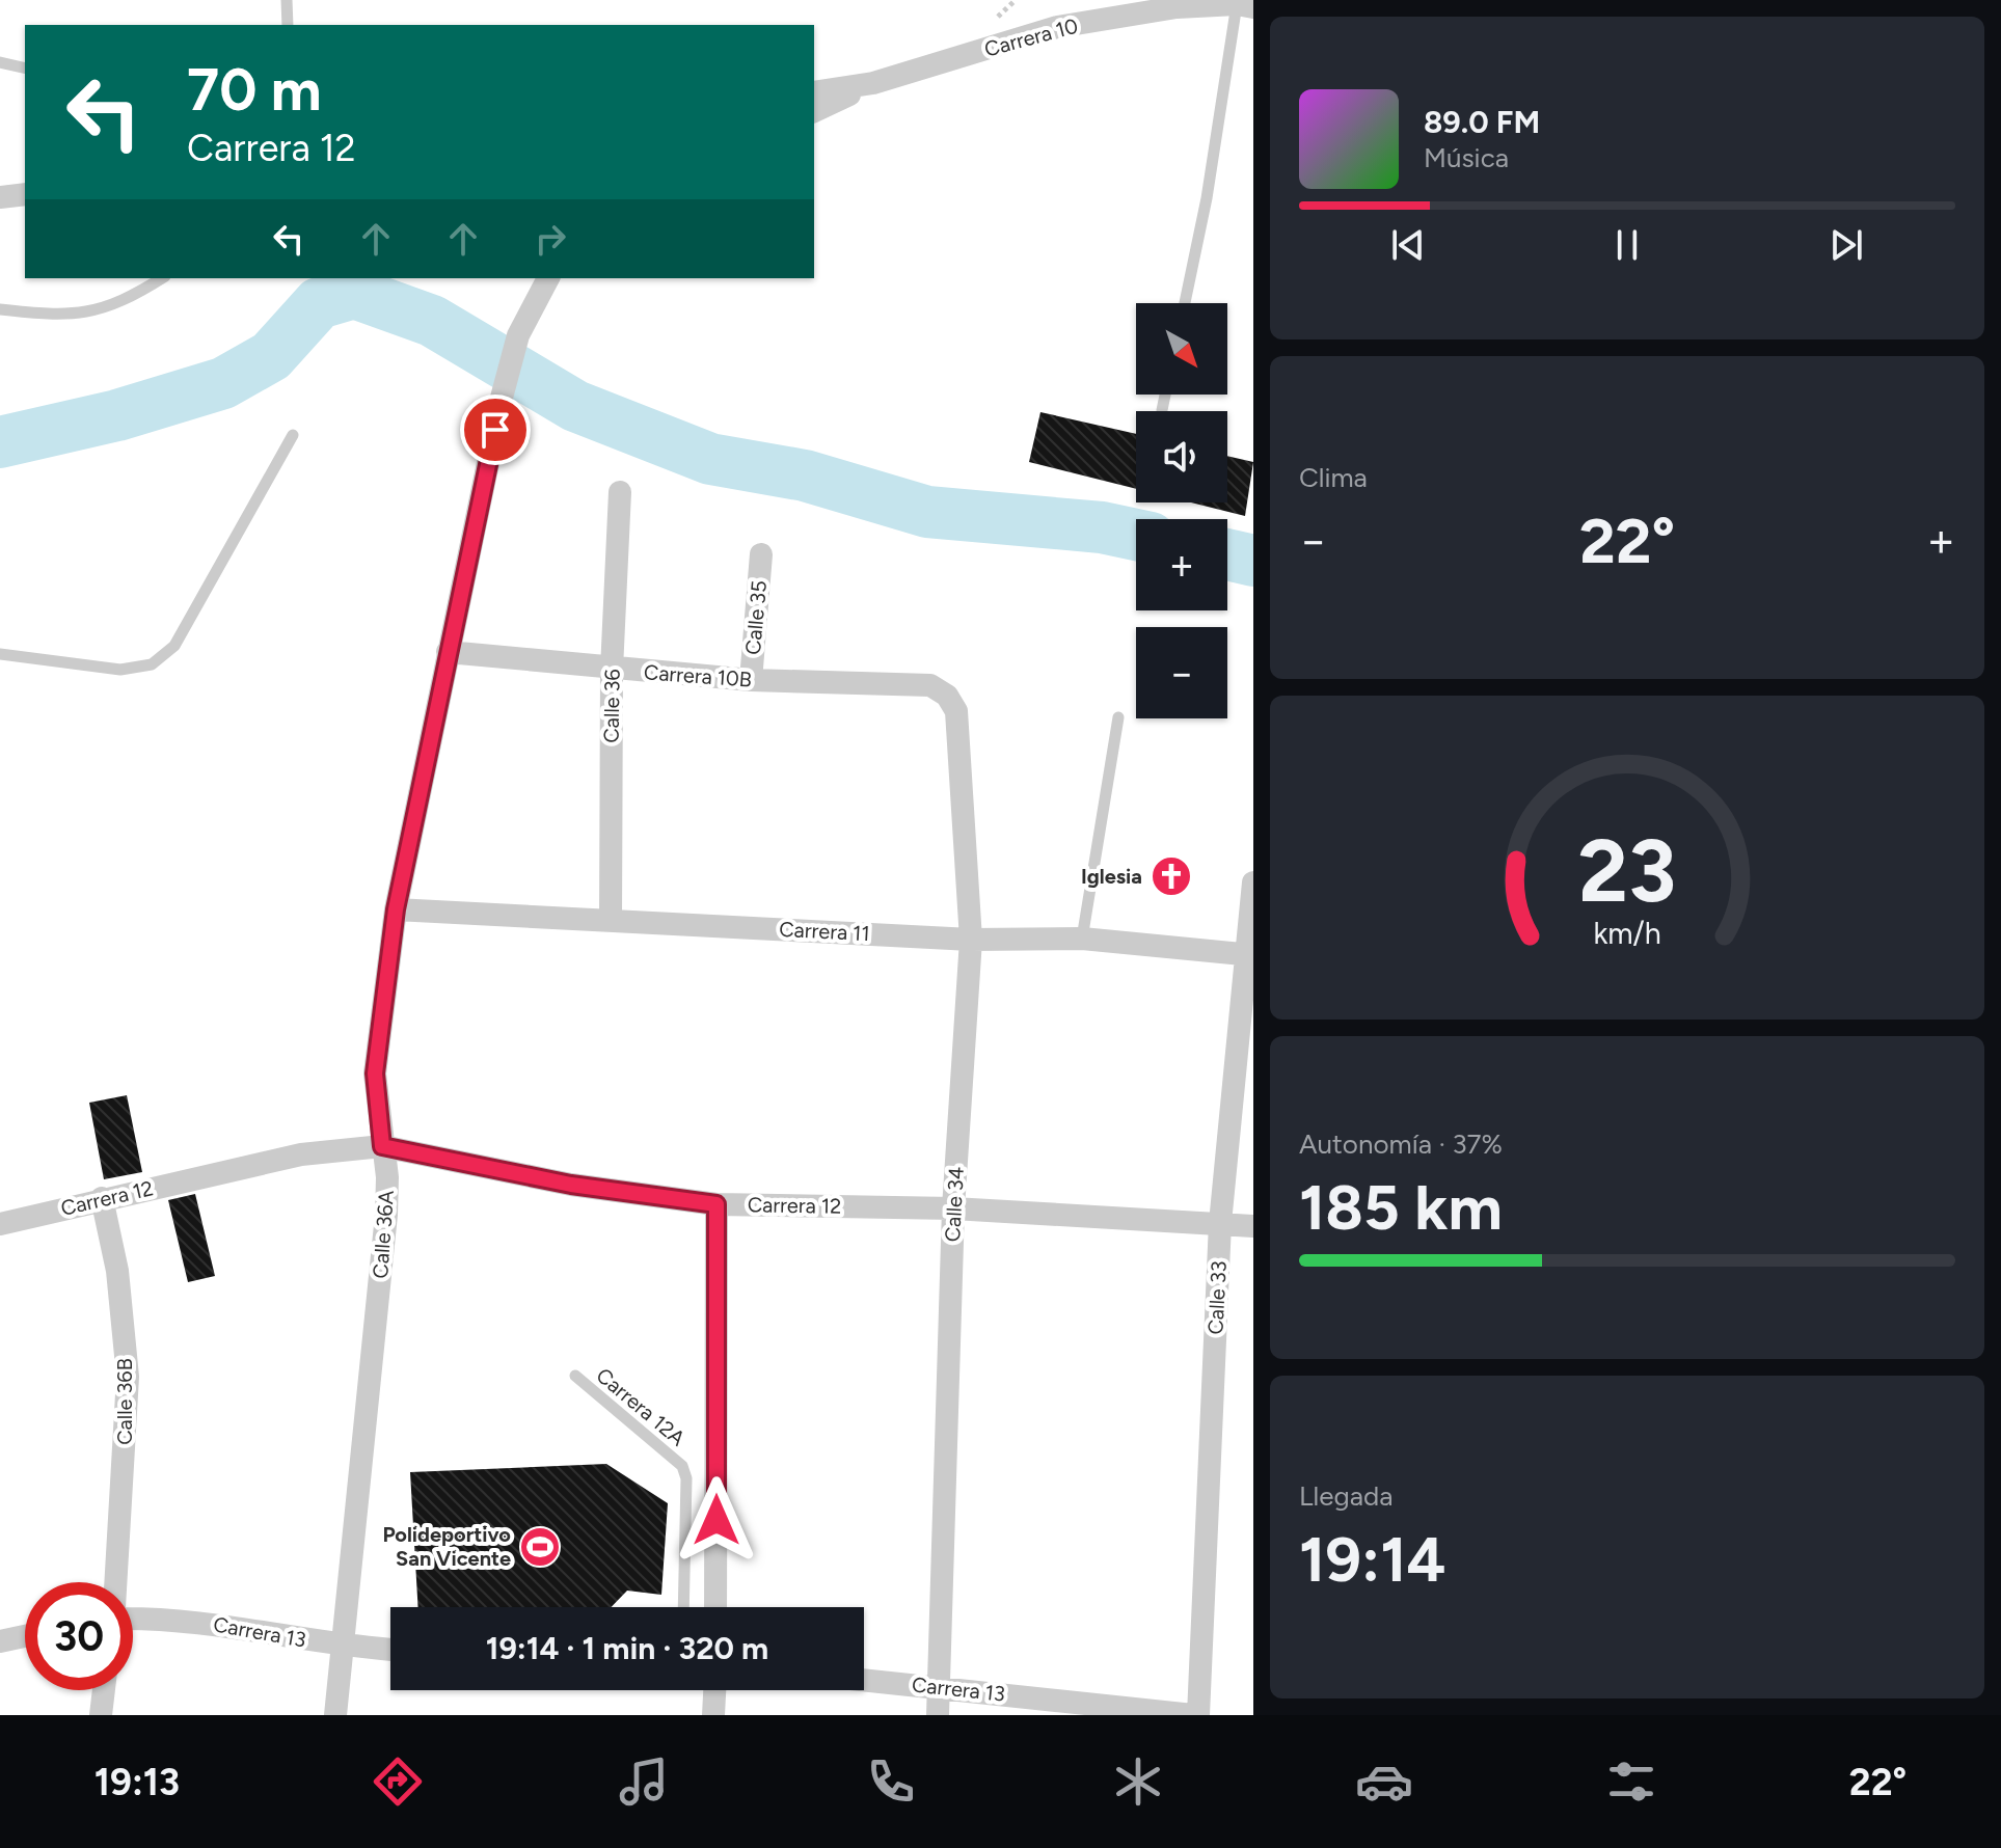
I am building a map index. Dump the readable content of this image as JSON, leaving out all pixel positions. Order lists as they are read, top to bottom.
{
  "streets": {
    "street": [
      "Carrera 10",
      "Calle 35",
      "Carrera 10B",
      "Calle 36",
      "Carrera 11",
      "Carrera 12",
      "Calle 34",
      "Calle 36A",
      "Calle 33",
      "Calle 36B",
      "Carrera 13"
    ],
    "lane": ["Carrera 12A"]
  },
  "crossings": [
    ["Calle 35", "Carrera 10B"],
    ["Carrera 10B", "Calle 36"],
    ["Carrera 10B", "Calle 34"],
    ["Carrera 10B", "Calle 36A"],
    ["Calle 36", "Carrera 11"],
    ["Carrera 11", "Calle 34"],
    ["Carrera 11", "Calle 36A"],
    ["Carrera 11", "Calle 33"],
    ["Carrera 12", "Calle 34"],
    ["Carrera 12", "Calle 36A"],
    ["Carrera 12", "Calle 33"],
    ["Carrera 12", "Calle 36B"],
    ["Calle 34", "Carrera 13"],
    ["Calle 36A", "Carrera 13"],
    ["Calle 33", "Carrera 13"]
  ],
  "places": {
    "church": ["Iglesia"],
    "sports": ["Polideportivo San Vicente"]
  },
  "north": "bottom right",
  "page": {
    "turn": ["70 m", "Carrera 12"],
    "song": ["89.0 FM", "Música"],
    "map_buttons": ["+", "−"],
    "tile": [
      "Clima",
      ["Autonomía · 37%", "185 km"],
      ["Llegada", "19:14"]
    ],
    "heat": ["−", "22°", "+"],
    "limit": "30",
    "trip": "19:14 · 1 min · 320 m",
    "tabs": ["19:13", "22°"],
    "gauge": ["23", "km/h"]
  }
}
